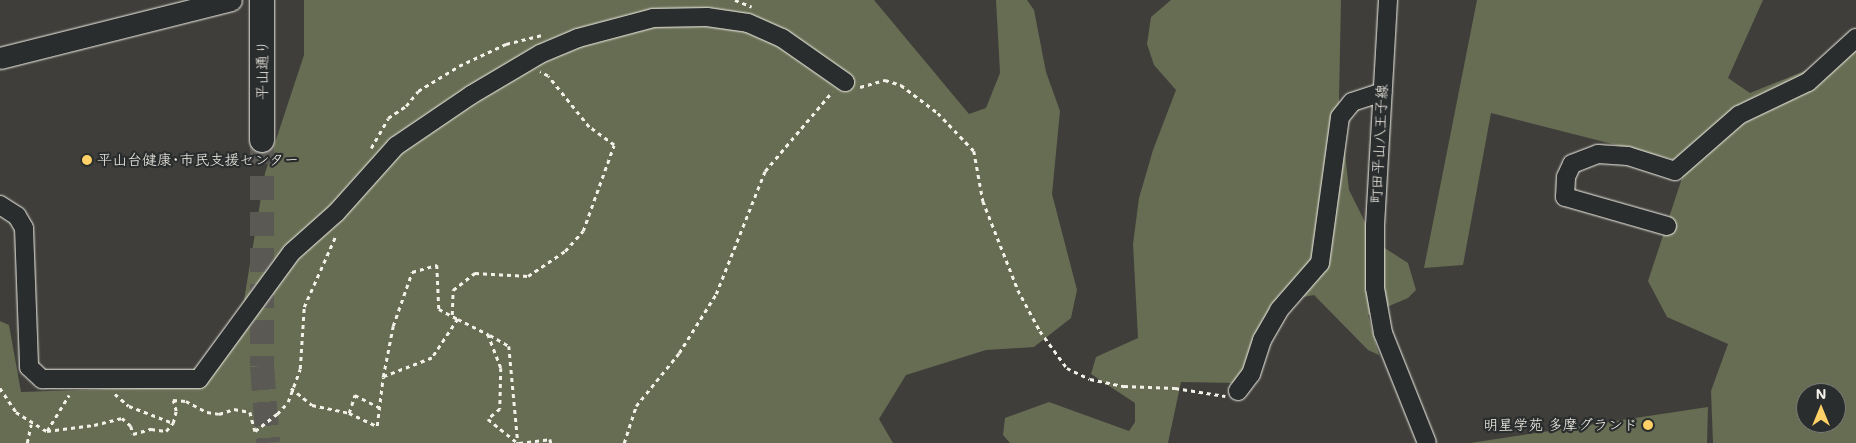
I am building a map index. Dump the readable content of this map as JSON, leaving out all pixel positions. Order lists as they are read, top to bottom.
{
  "streets": {
    "main road": ["平山通り"],
    "street": ["町田平山八王子線"]
  },
  "places": ["平山台健康･市民支援センター", "明星学苑 多摩グランド"],
  "north": "top"
}
